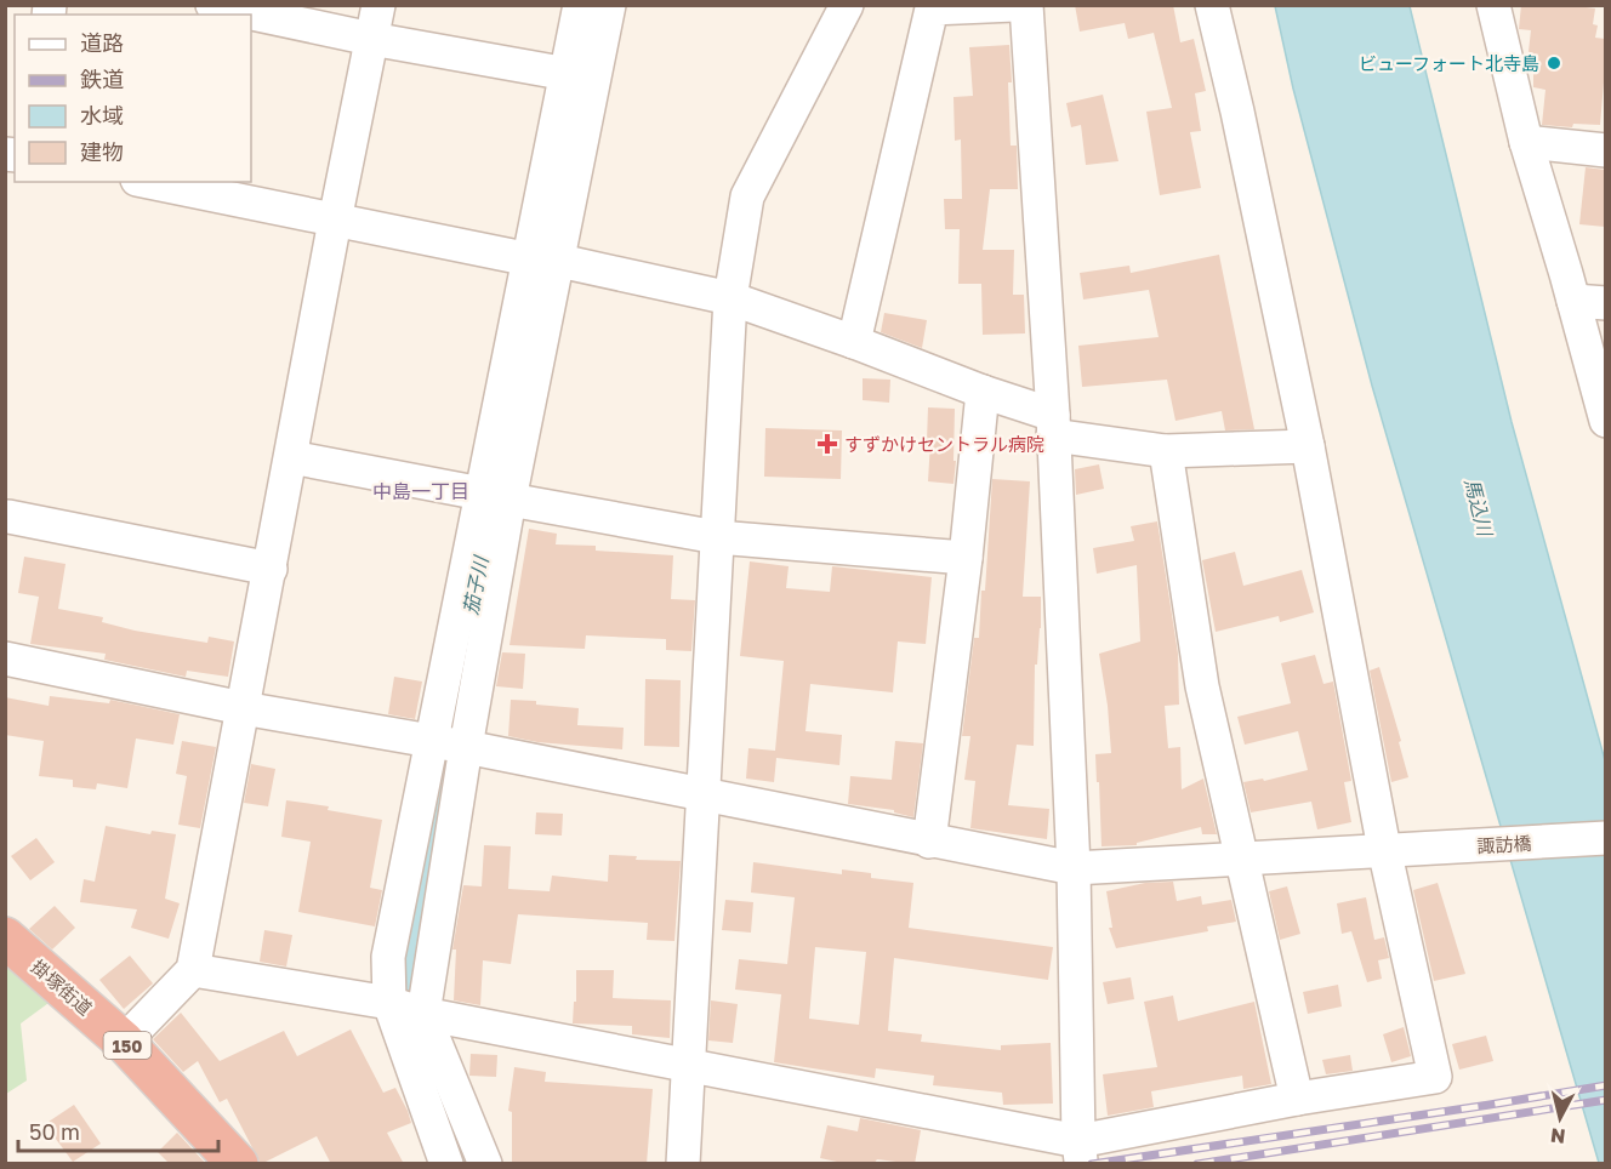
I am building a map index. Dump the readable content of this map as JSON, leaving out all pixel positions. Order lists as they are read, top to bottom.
{
  "streets": {
    "highway": ["掛塚街道", "150"],
    "street": ["諏訪橋"]
  },
  "districts": ["中島一丁目"],
  "water": ["馬込川", "茄子川"],
  "places": {
    "other": ["ビューフォート北寺島"],
    "health": ["すずかけセントラル病院"]
  },
  "legend": [
    "道路",
    "鉄道",
    "水域",
    "建物"
  ],
  "scale_bar": "50 m",
  "north": "bottom"
}
